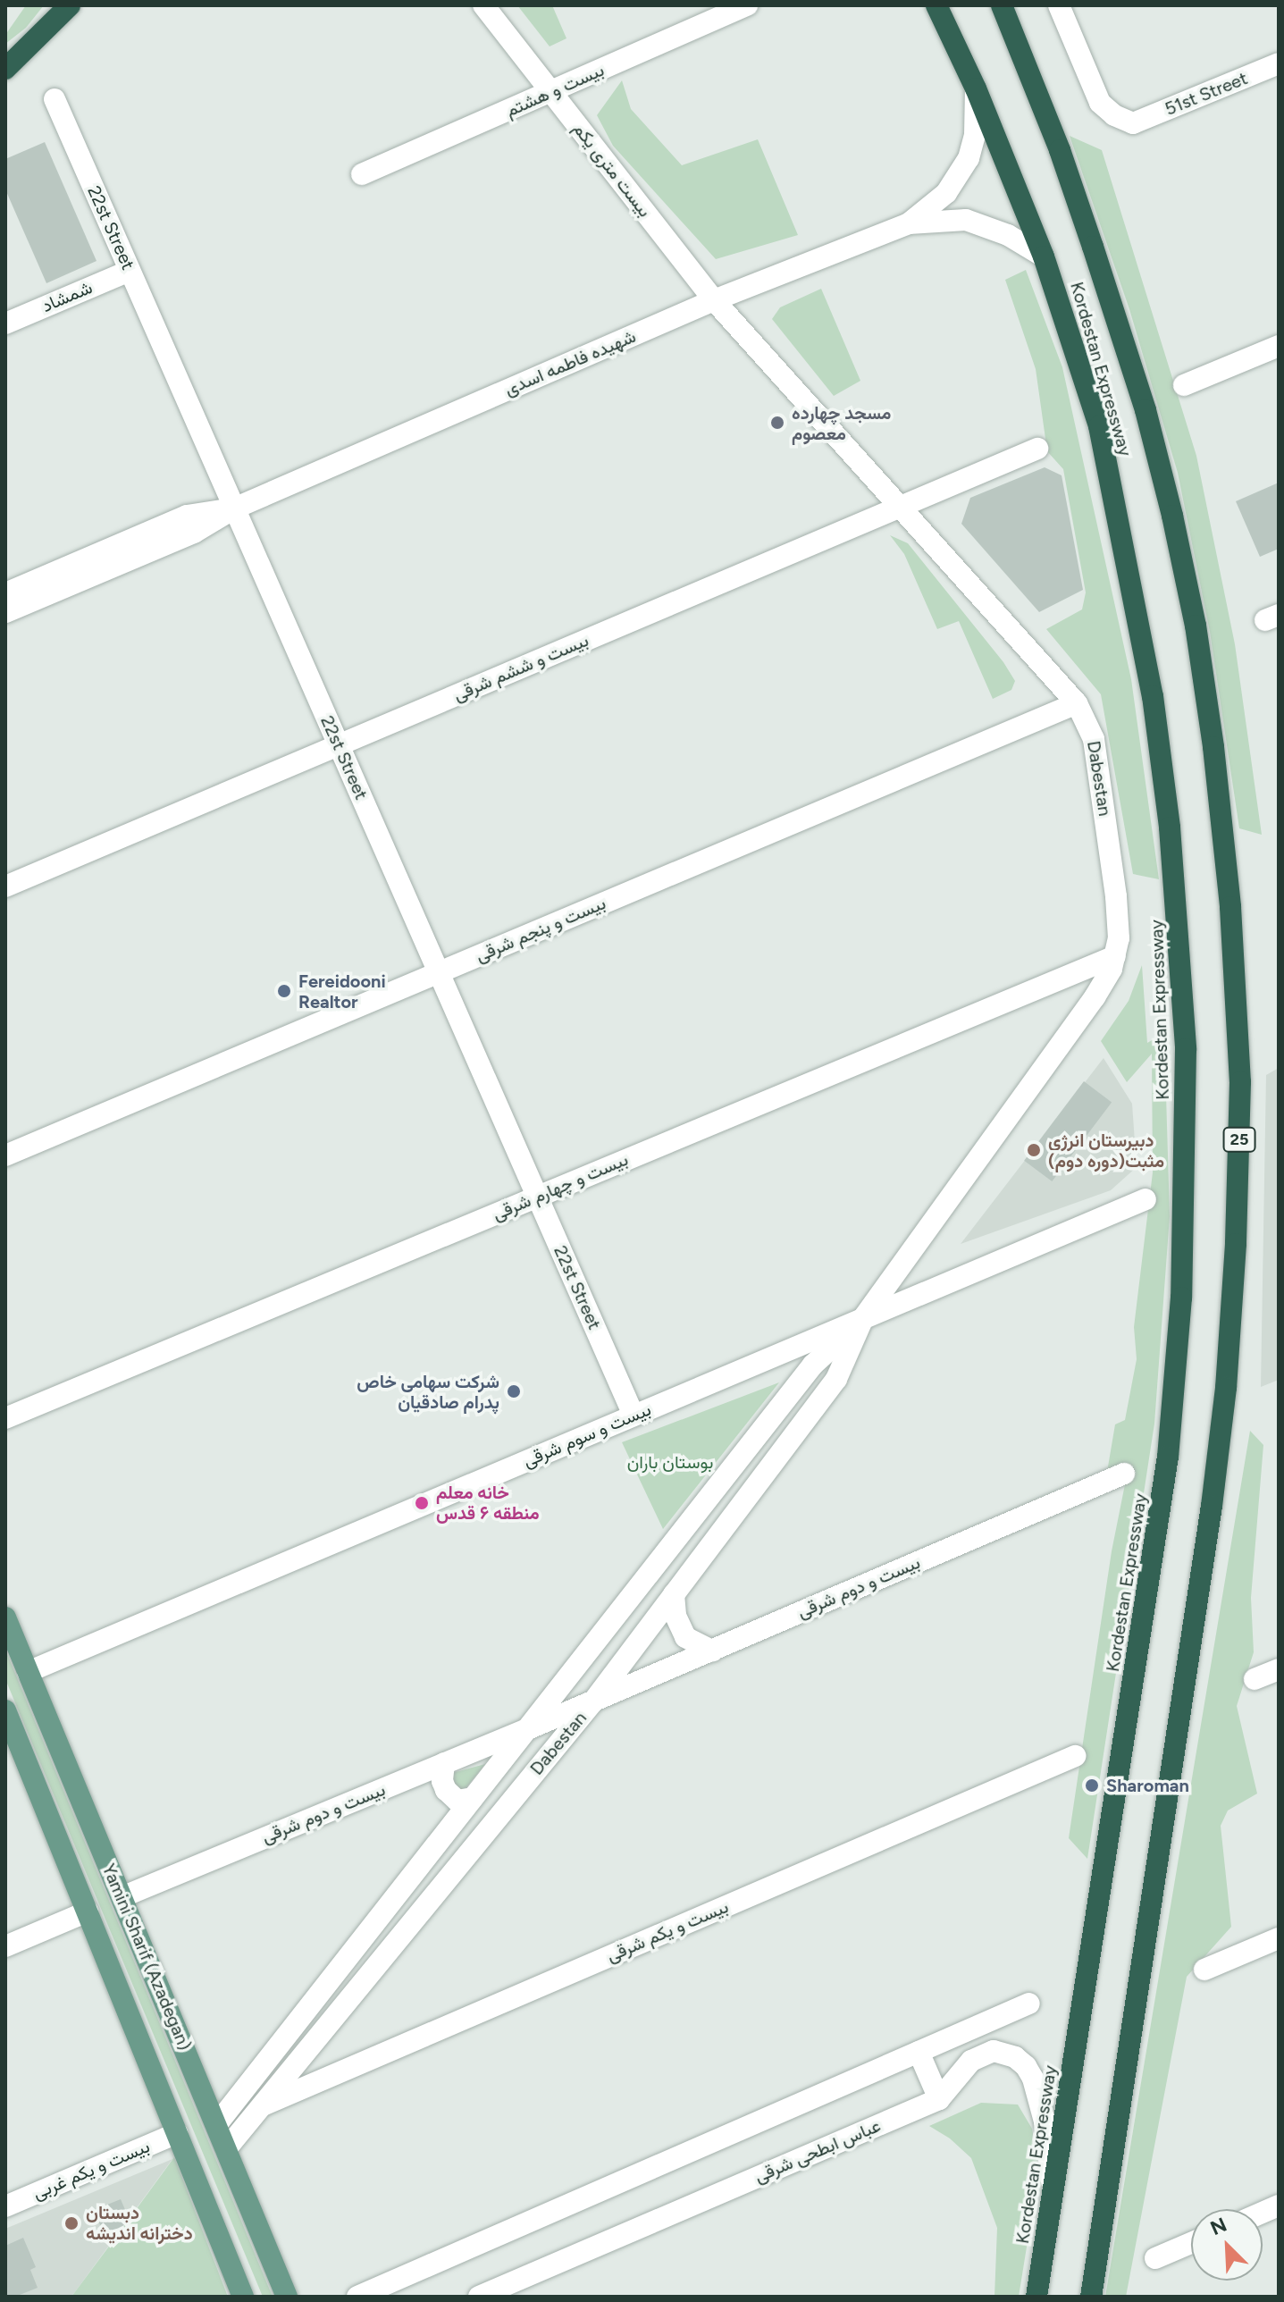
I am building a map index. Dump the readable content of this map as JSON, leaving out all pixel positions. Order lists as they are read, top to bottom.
{
  "streets": {
    "highway": ["Kordestan Expressway", "25"],
    "main road": ["Yamini Sharif (Azadegan)"],
    "street": [
      "بیست و هشتم",
      "51st Street",
      "بیست متری یکم",
      "22st Street",
      "شمشاد",
      "شهیده فاطمه اسدی",
      "بیست و ششم شرقی",
      "Dabestan",
      "بیست و پنجم شرقی",
      "بیست و چهارم شرقی",
      "بیست و سوم شرقی",
      "بیست و دوم شرقی",
      "بیست و یکم شرقی",
      "عباس ابطحی شرقی",
      "بیست و یکم غربی"
    ]
  },
  "crossings": [
    ["بیست و هشتم", "بیست متری یکم"],
    ["بیست متری یکم", "شهیده فاطمه اسدی"],
    ["بیست متری یکم", "Dabestan"],
    ["22st Street", "شمشاد"],
    ["22st Street", "شهیده فاطمه اسدی"],
    ["22st Street", "بیست و ششم شرقی"],
    ["22st Street", "بیست و پنجم شرقی"],
    ["22st Street", "بیست و چهارم شرقی"],
    ["22st Street", "بیست و سوم شرقی"],
    ["شهیده فاطمه اسدی", "Dabestan"],
    ["Kordestan Expressway", "عباس ابطحی شرقی"],
    ["بیست و ششم شرقی", "Dabestan"],
    ["Dabestan", "بیست و پنجم شرقی"],
    ["Dabestan", "بیست و چهارم شرقی"],
    ["Dabestan", "بیست و سوم شرقی"],
    ["Dabestan", "بیست و دوم شرقی"],
    ["Dabestan", "بیست و یکم شرقی"],
    ["Dabestan", "Yamini Sharif (Azadegan)"],
    ["بیست و سوم شرقی", "Yamini Sharif (Azadegan)"],
    ["بیست و دوم شرقی", "Yamini Sharif (Azadegan)"],
    ["Yamini Sharif (Azadegan)", "بیست و یکم غربی"]
  ],
  "parks": ["بوستان باران"],
  "places": [
    "مسجد چهارده معصوم",
    "Fereidooni Realtor",
    "دبیرستان انرژی مثبت(دوره دوم)",
    "شرکت سهامی خاص پدرام صادقیان",
    "خانه معلم منطقه ۶ قدس",
    "Sharoman",
    "دبستان دخترانه اندیشه"
  ],
  "north": "top left"
}
